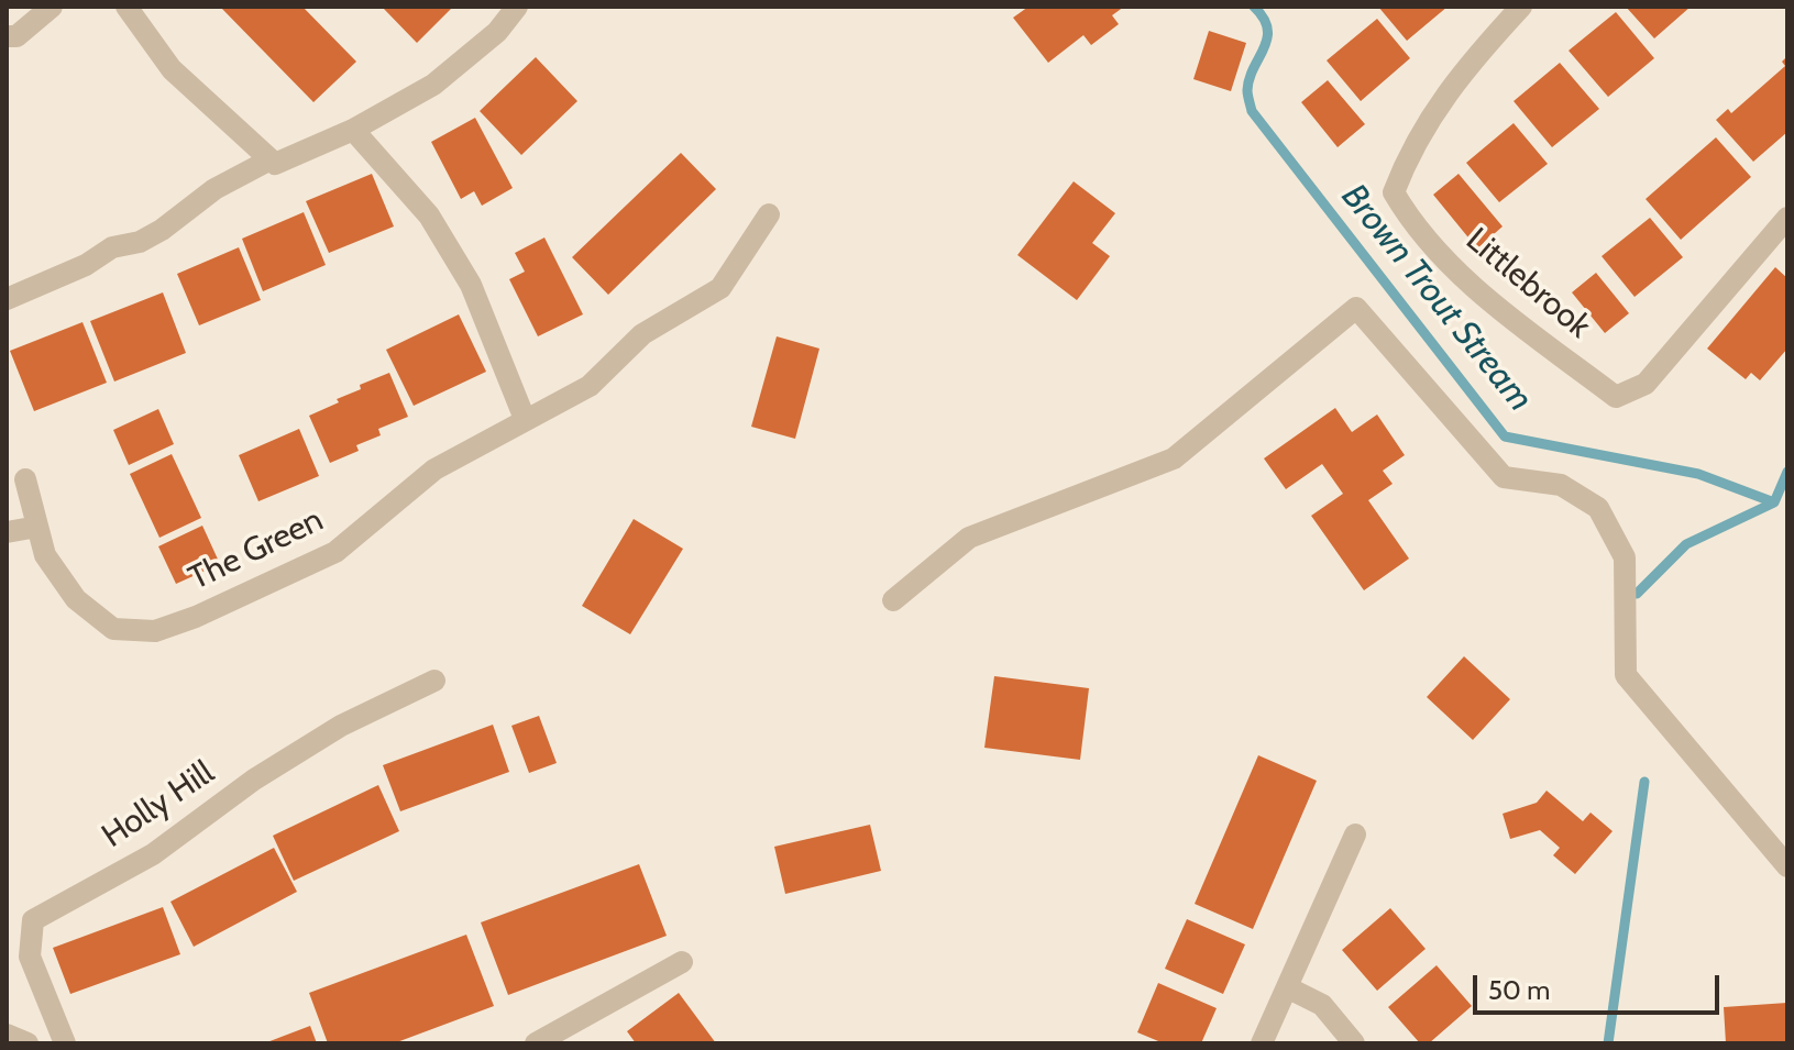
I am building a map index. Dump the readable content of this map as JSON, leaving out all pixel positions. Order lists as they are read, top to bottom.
{
  "streets": {
    "street": ["Littlebrook", "The Green", "Holly Hill"]
  },
  "water": ["Brown Trout Stream"],
  "scale_bar": "50 m"
}
